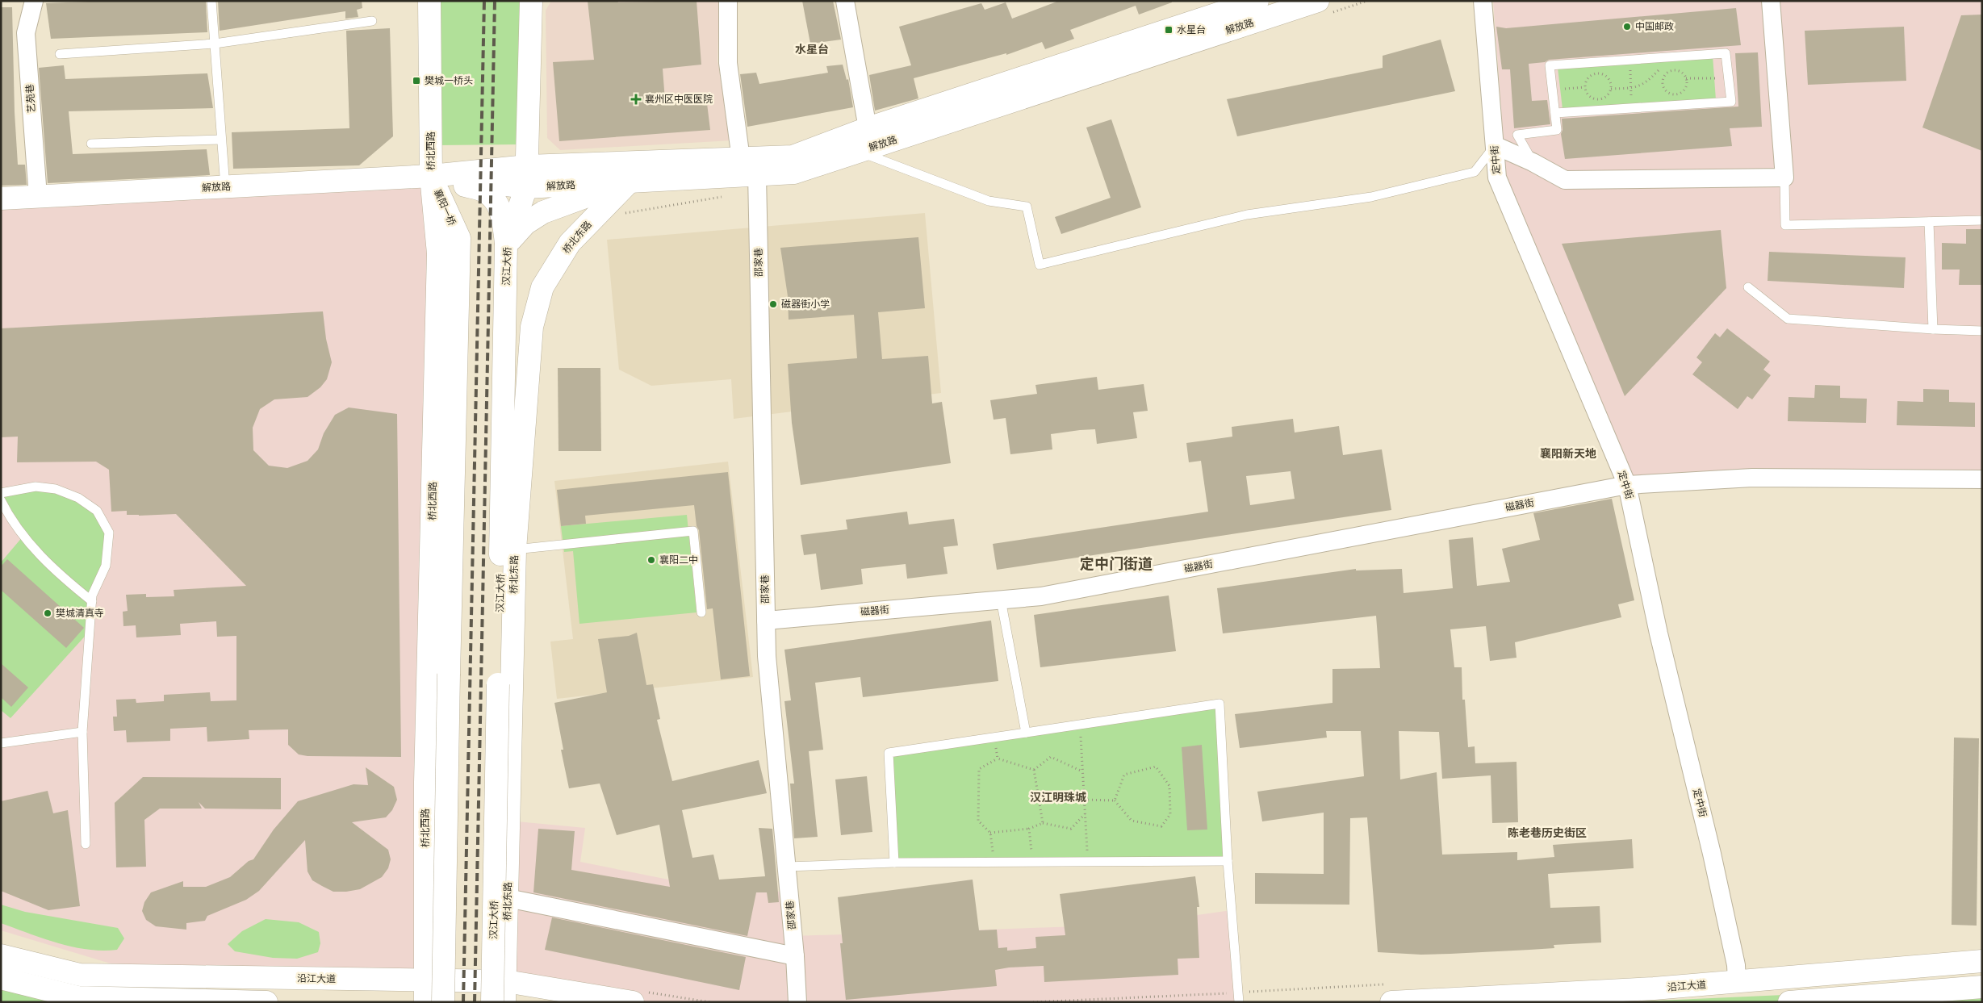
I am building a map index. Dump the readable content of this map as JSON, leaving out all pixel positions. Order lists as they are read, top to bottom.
{
  "streets": {
    "main road": [
      "解放路",
      "桥北西路",
      "襄阳一桥",
      "桥北东路",
      "汉江大桥",
      "沿江大道"
    ],
    "street": [
      "艺苑巷",
      "定中街",
      "邵家巷",
      "磁器街"
    ]
  },
  "crossings": [
    ["解放路", "艺苑巷"],
    ["解放路", "桥北西路"],
    ["解放路", "襄阳一桥"],
    ["解放路", "桥北东路"],
    ["解放路", "邵家巷"],
    ["解放路", "汉江大桥"],
    ["桥北西路", "襄阳一桥"],
    ["桥北西路", "沿江大道"],
    ["定中街", "磁器街"],
    ["定中街", "沿江大道"],
    ["桥北东路", "沿江大道"],
    ["邵家巷", "磁器街"]
  ],
  "districts": [
    "水星台",
    "襄阳新天地",
    "定中门街道",
    "汉江明珠城",
    "陈老巷历史街区"
  ],
  "places": {
    "other": [
      "中国邮政",
      "磁器街小学",
      "襄阳二中",
      "樊城清真寺"
    ],
    "transit": ["水星台", "樊城一桥头"],
    "health": ["襄州区中医医院"]
  }
}
